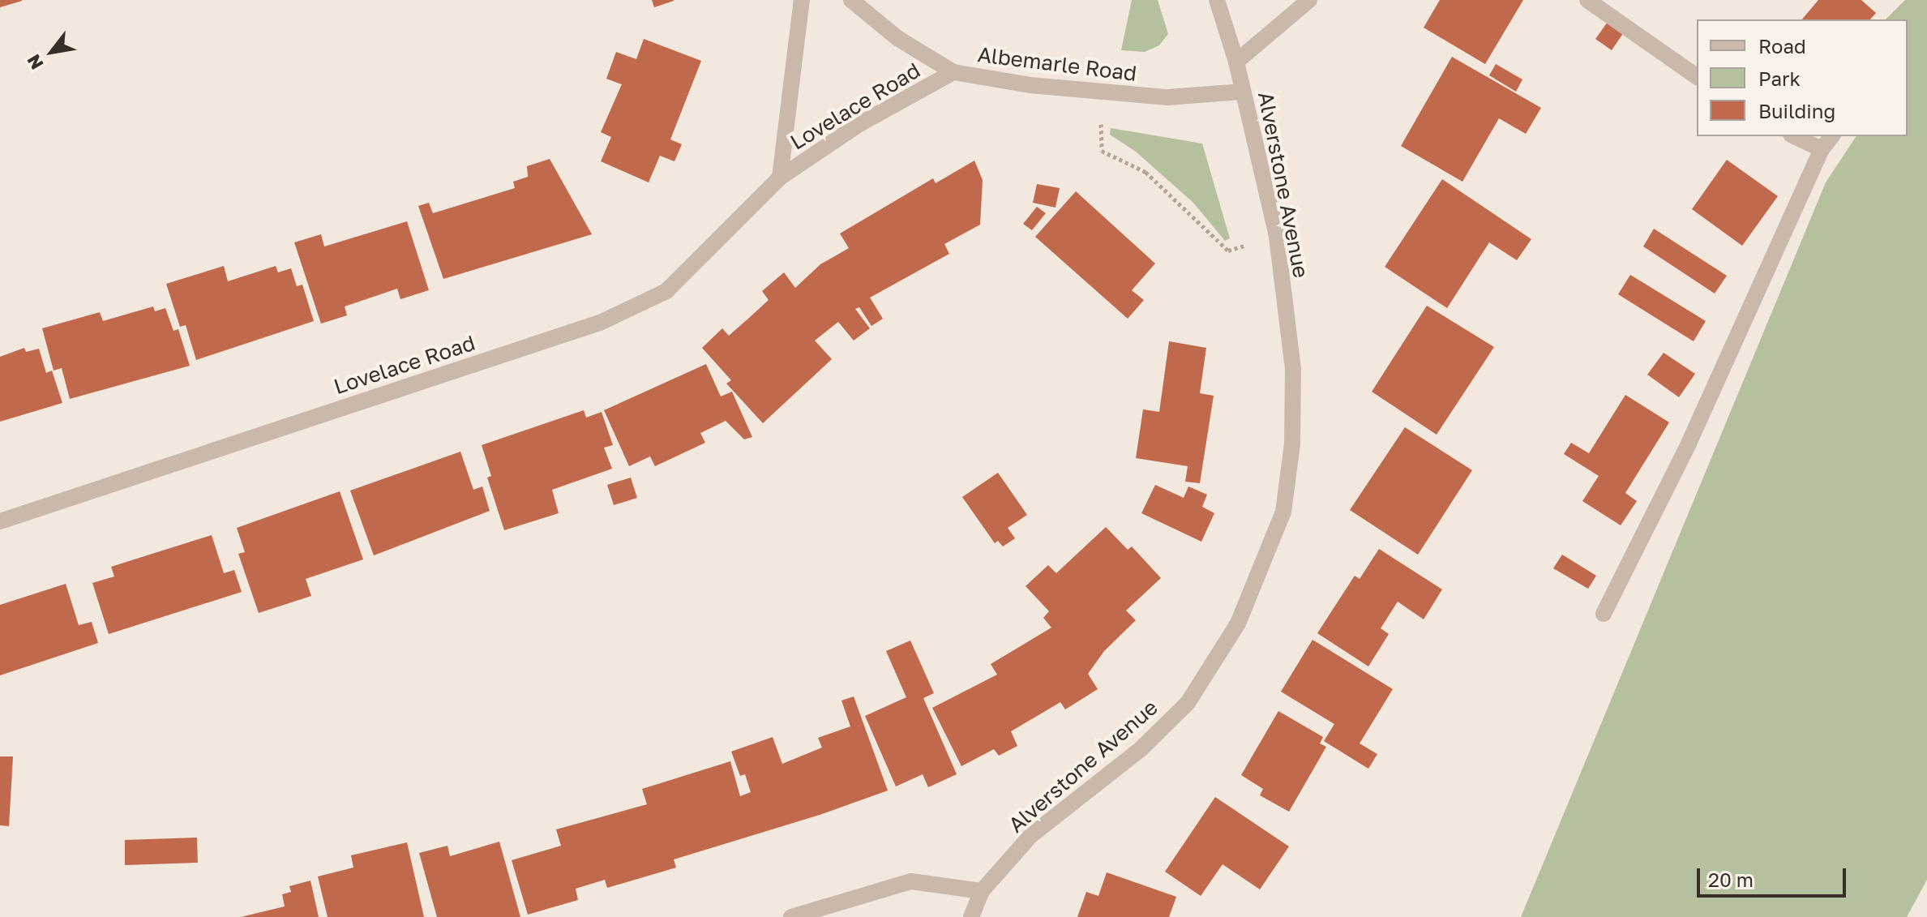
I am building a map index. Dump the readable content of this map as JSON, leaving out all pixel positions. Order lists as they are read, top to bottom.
{
  "streets": {
    "street": ["Albemarle Road", "Lovelace Road", "Alverstone Avenue"]
  },
  "crossings": [
    ["Albemarle Road", "Lovelace Road"],
    ["Albemarle Road", "Alverstone Avenue"]
  ],
  "legend": ["Road", "Park", "Building"],
  "scale_bar": "20 m",
  "north": "bottom left"
}
